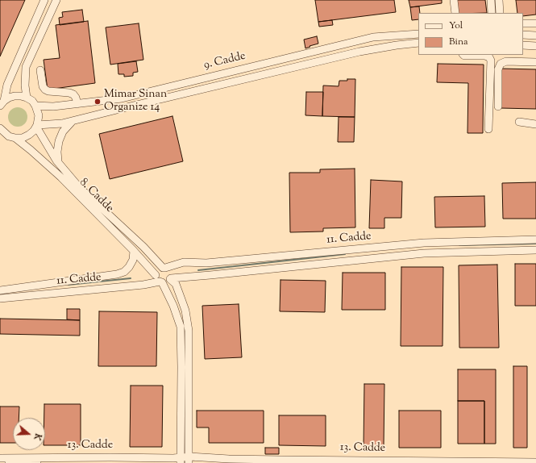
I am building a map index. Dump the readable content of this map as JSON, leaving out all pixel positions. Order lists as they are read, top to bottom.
{
  "streets": {
    "lane": [
      "9. Cadde",
      "8. Cadde",
      "11. Cadde",
      "13. Cadde"
    ]
  },
  "crossings": [
    ["9. Cadde", "8. Cadde"],
    ["8. Cadde", "11. Cadde"],
    ["8. Cadde", "13. Cadde"]
  ],
  "places": ["Mimar Sinan Organize 14"],
  "legend": ["Yol", "Bina"],
  "north": "right"
}
